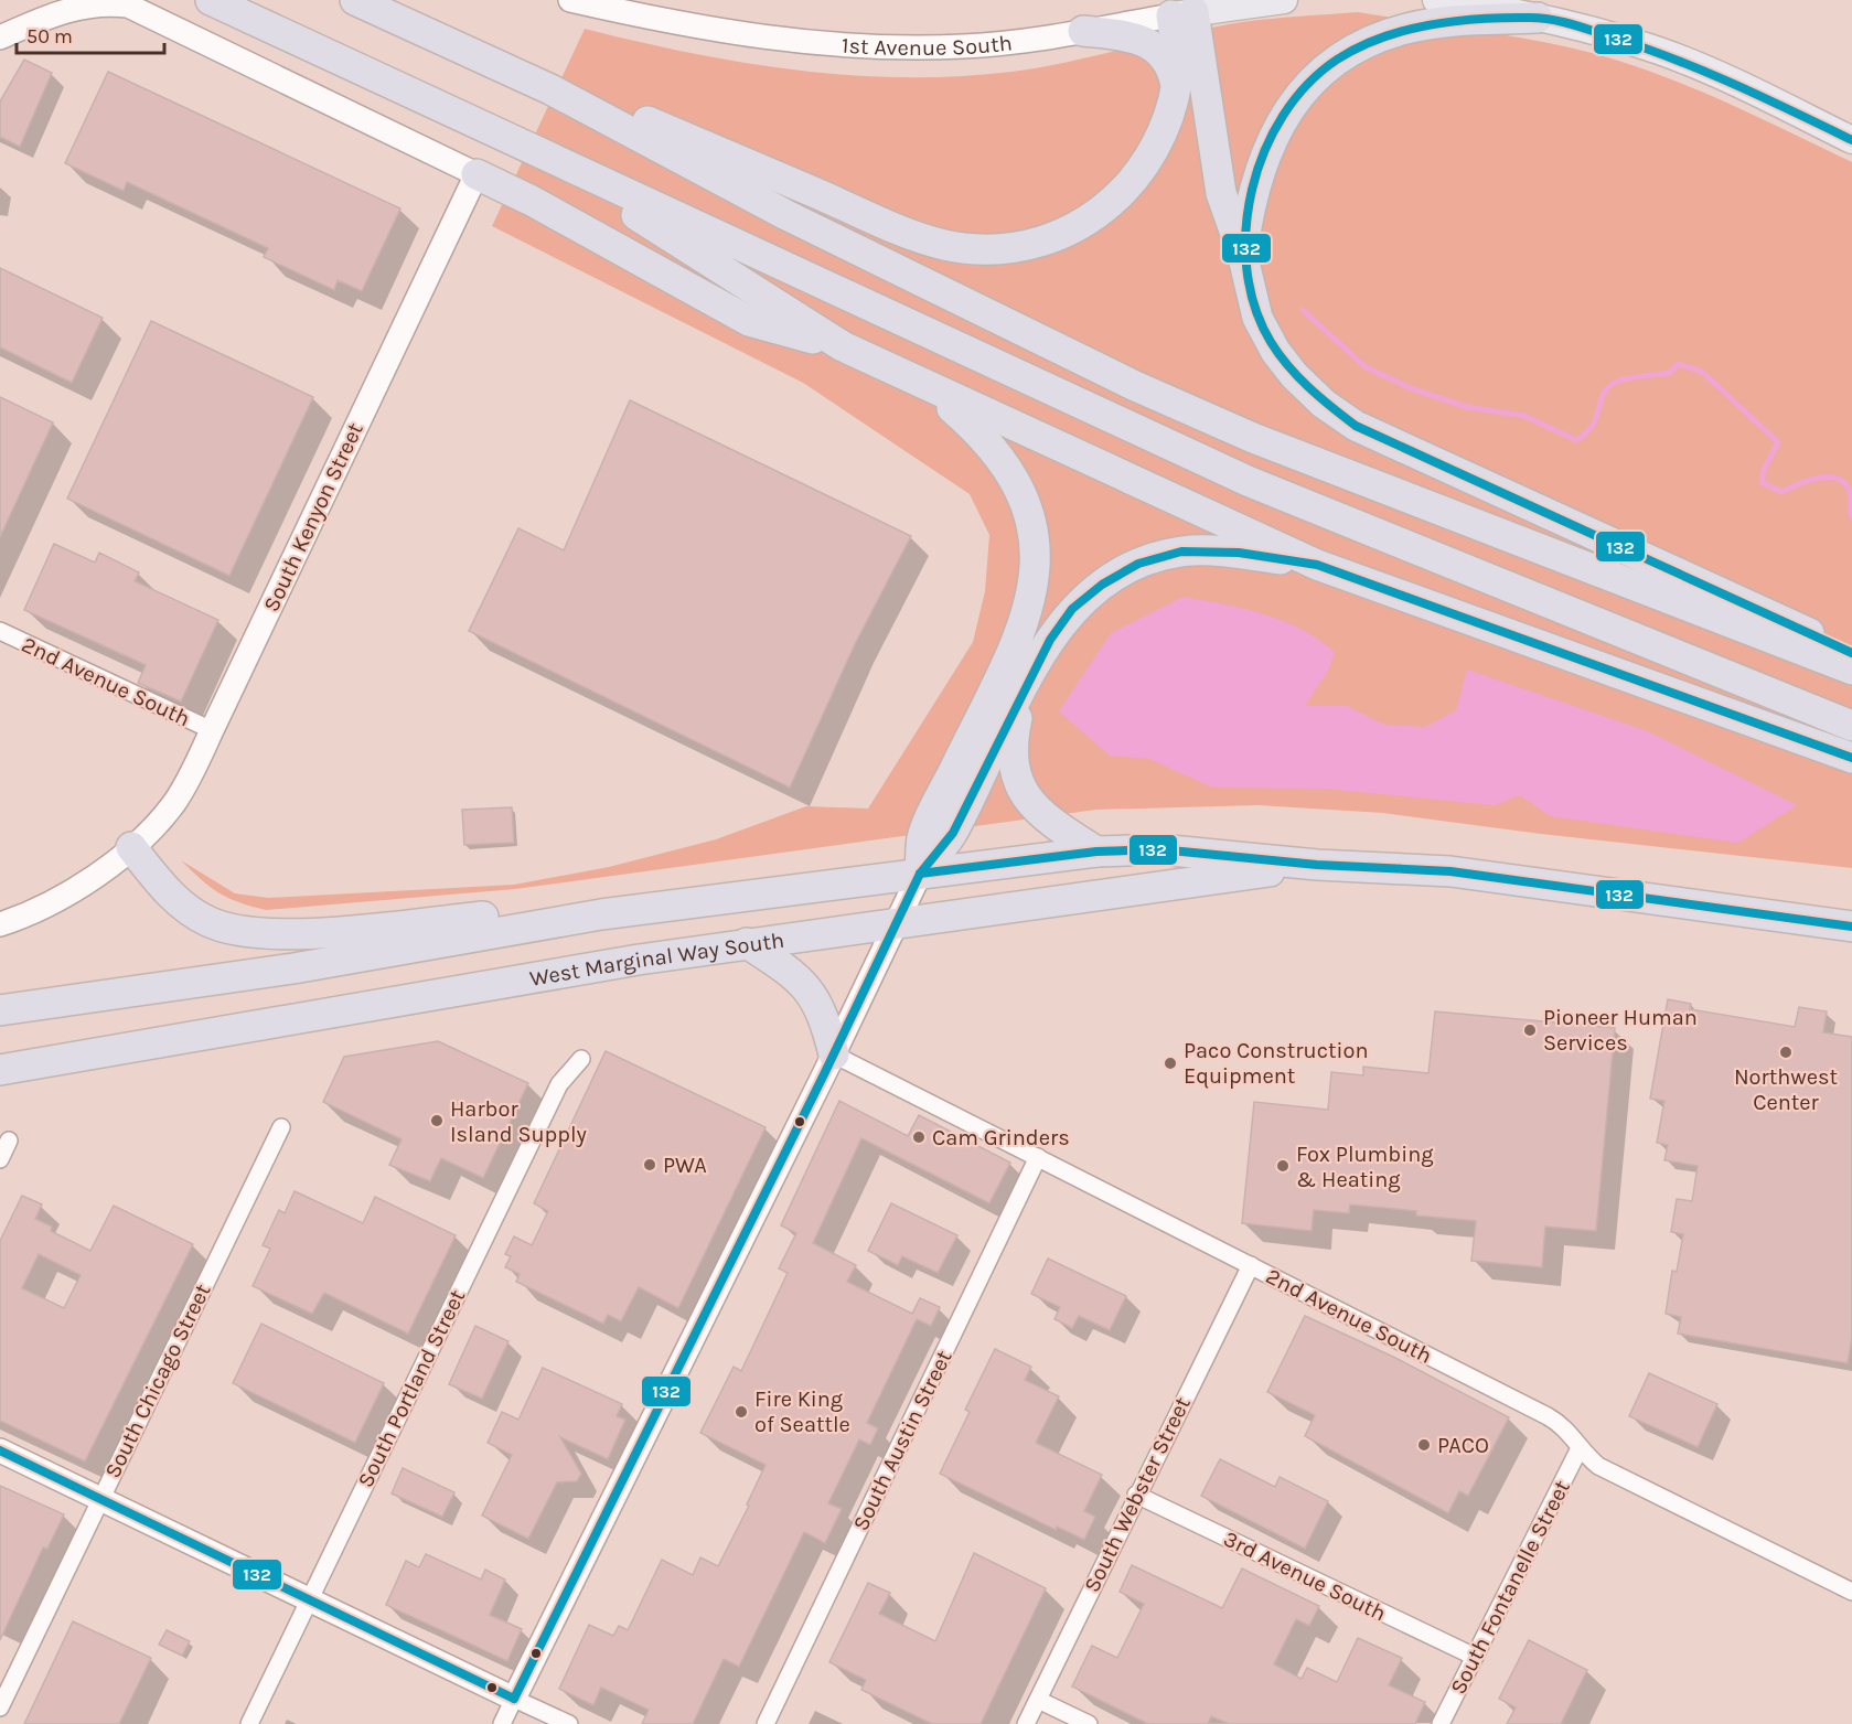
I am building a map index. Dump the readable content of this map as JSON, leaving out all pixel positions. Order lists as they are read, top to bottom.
{
  "streets": {
    "highway": ["West Marginal Way South"],
    "main road": ["1st Avenue South"],
    "street": [
      "South Kenyon Street",
      "2nd Avenue South",
      "South Chicago Street",
      "South Portland Street",
      "South Austin Street",
      "South Webster Street",
      "3rd Avenue South",
      "South Fontanelle Street"
    ]
  },
  "crossings": [
    ["South Kenyon Street", "2nd Avenue South"],
    ["2nd Avenue South", "South Austin Street"],
    ["2nd Avenue South", "South Webster Street"],
    ["2nd Avenue South", "South Fontanelle Street"],
    ["South Webster Street", "3rd Avenue South"],
    ["3rd Avenue South", "South Fontanelle Street"]
  ],
  "places": [
    "Pioneer Human Services",
    "Northwest Center",
    "Paco Construction Equipment",
    "Harbor Island Supply",
    "Cam Grinders",
    "PWA",
    "Fox Plumbing & Heating",
    "Fire King of Seattle",
    "PACO"
  ],
  "lines": ["transit line 132"],
  "scale_bar": "50 m"
}
